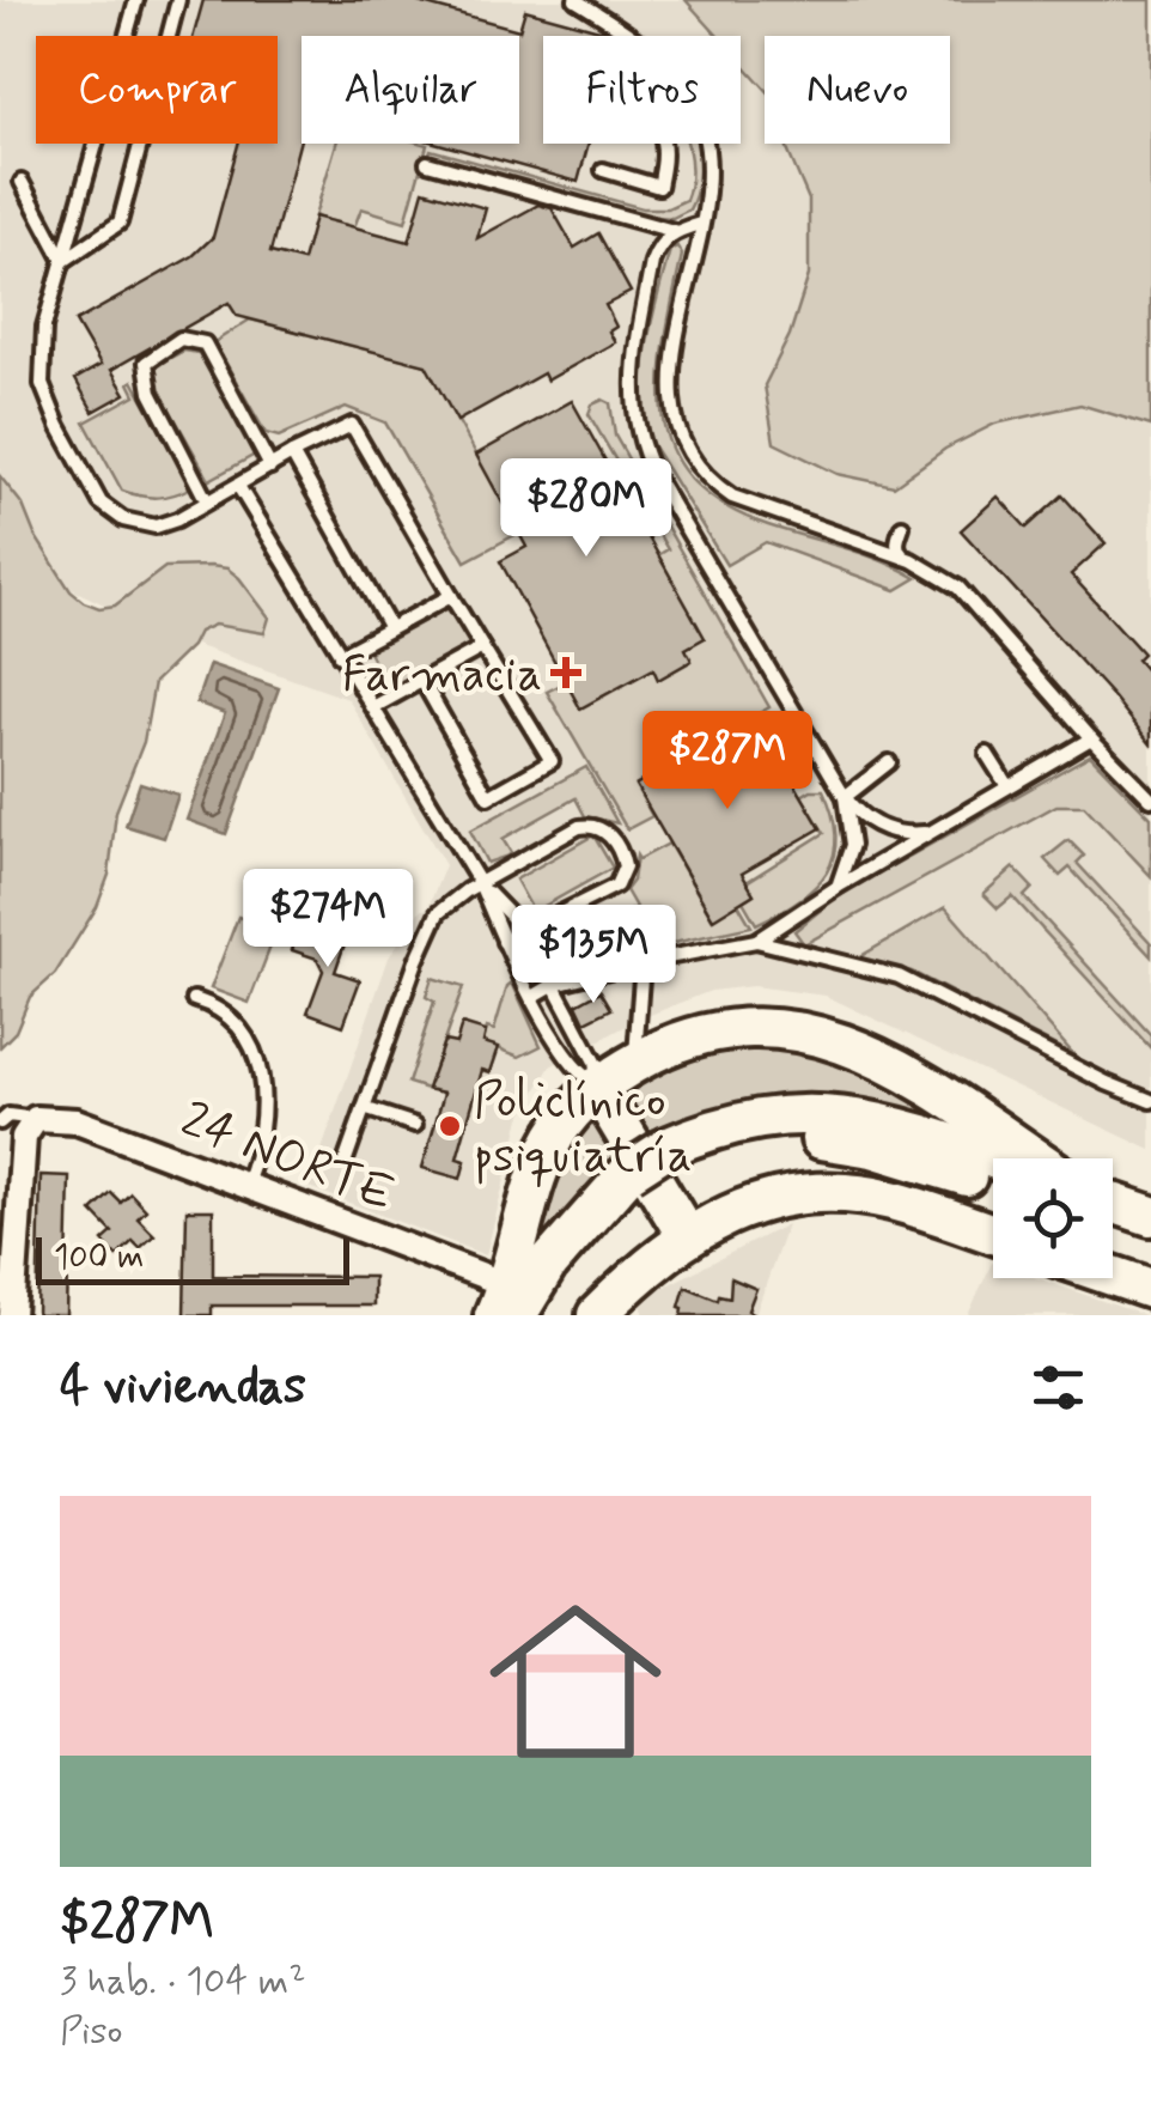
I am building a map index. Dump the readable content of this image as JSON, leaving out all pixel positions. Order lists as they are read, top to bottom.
{
  "streets": {
    "street": ["24 NORTE"]
  },
  "places": {
    "health": ["Farmacia"],
    "other": ["Policlínico psiquiatría"]
  },
  "scale_bar": "100 m",
  "page": {
    "chip": [
      "Comprar",
      "Alquilar",
      "Filtros",
      "Nuevo"
    ],
    "price": [
      "$280M",
      "$287M",
      "$274M",
      "$135M"
    ],
    "scale": "100 m",
    "heading": "4 viviendas",
    "list": [
      {
        "name": "$287M",
        "note": "3 hab. · 104 m² · Piso"
      }
    ]
  }
}
